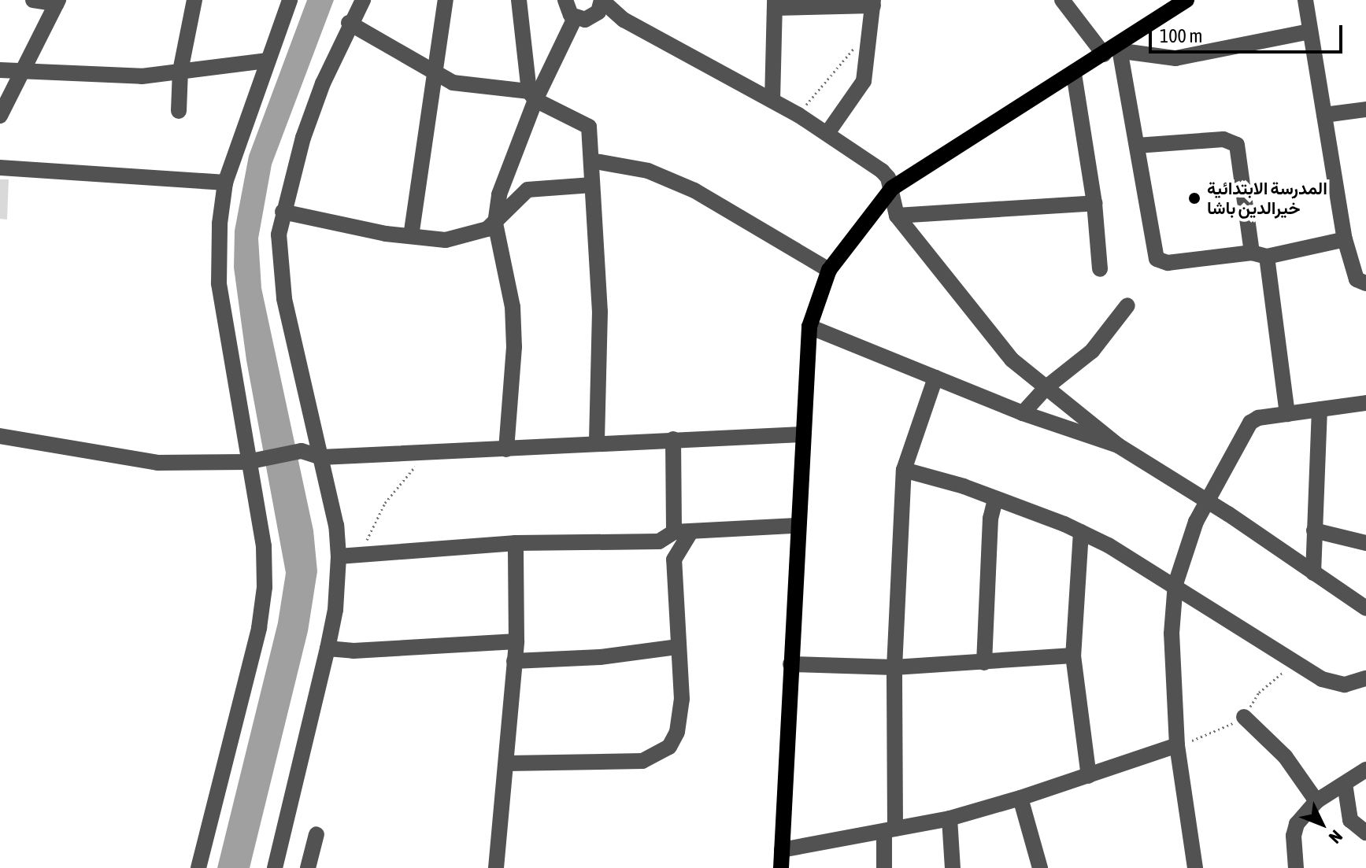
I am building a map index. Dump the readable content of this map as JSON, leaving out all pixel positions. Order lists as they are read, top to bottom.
{
  "places": ["المدرسة الابتدائية خيرالدين باشا"],
  "scale_bar": "100 m",
  "north": "bottom right"
}
